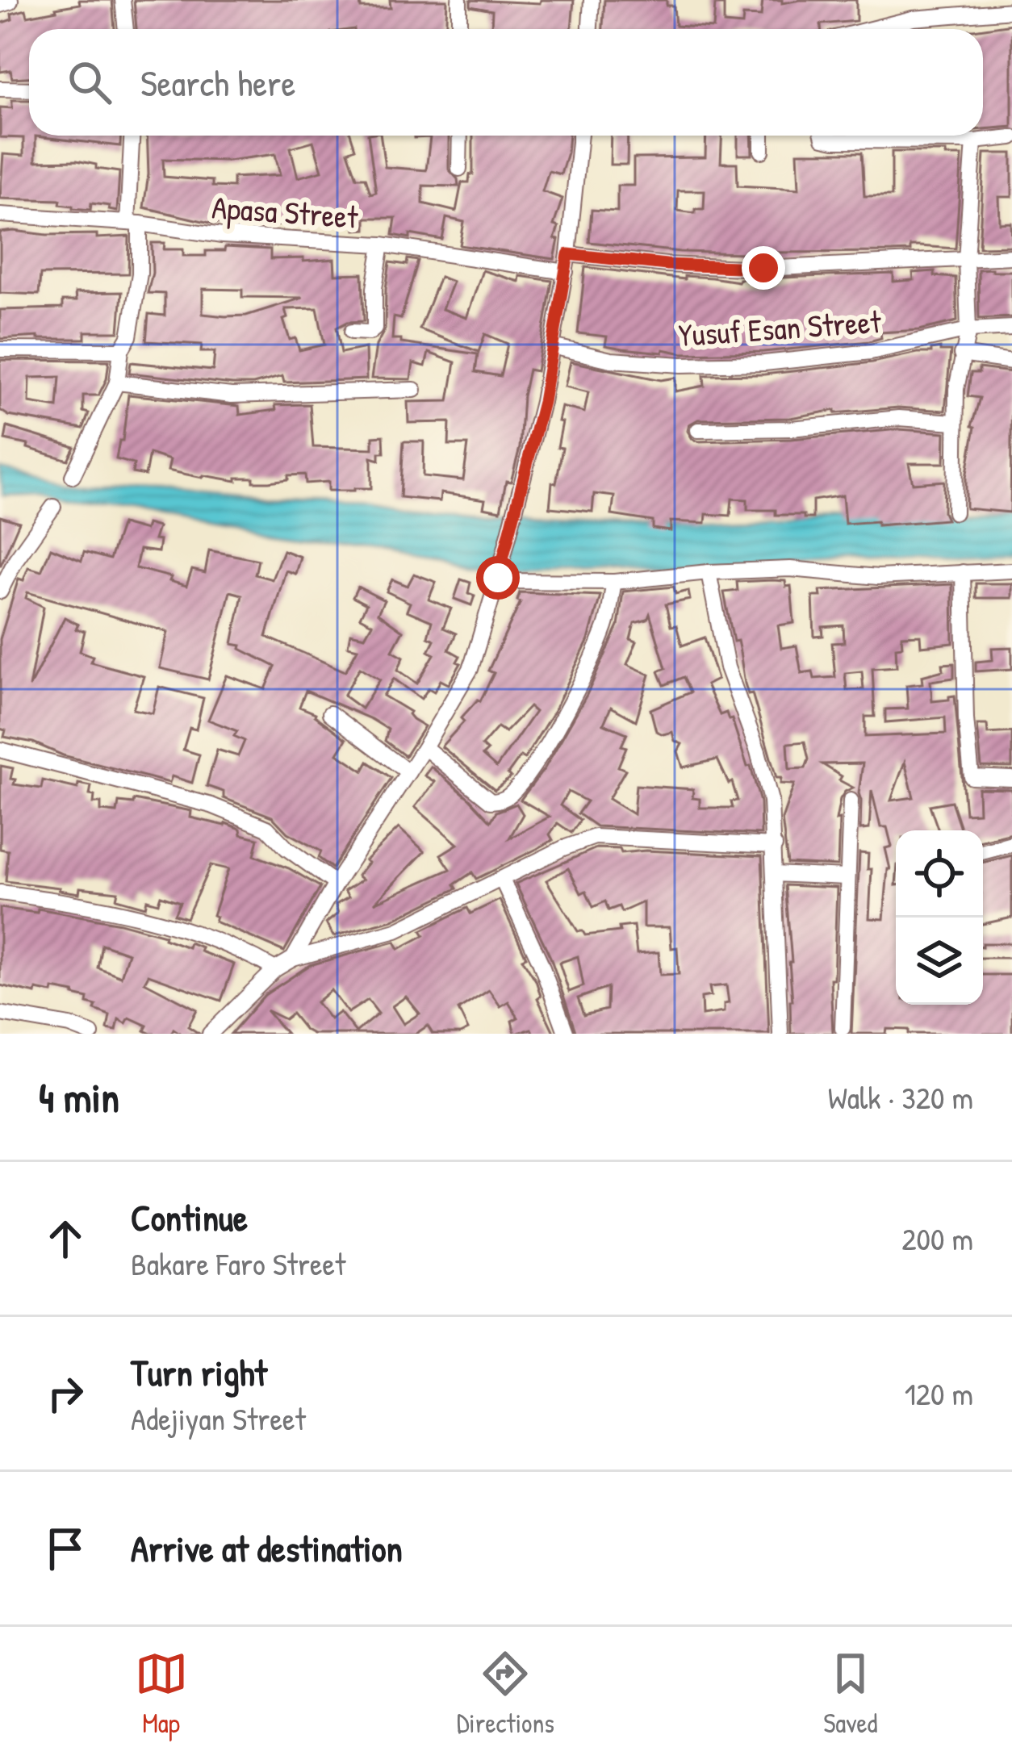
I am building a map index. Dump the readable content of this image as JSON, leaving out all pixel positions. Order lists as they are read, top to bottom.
{
  "streets": {
    "street": ["Apasa Street", "Yusuf Esan Street"]
  },
  "page": {
    "search": "Search here",
    "heading": ["4 min", "Walk · 320 m"],
    "list": [
      ["Continue", "Bakare Faro Street", "200 m"],
      ["Turn right", "Adejiyan Street", "120 m"],
      "Arrive at destination"
    ],
    "nav": ["Map", "Directions", "Saved"]
  }
}
